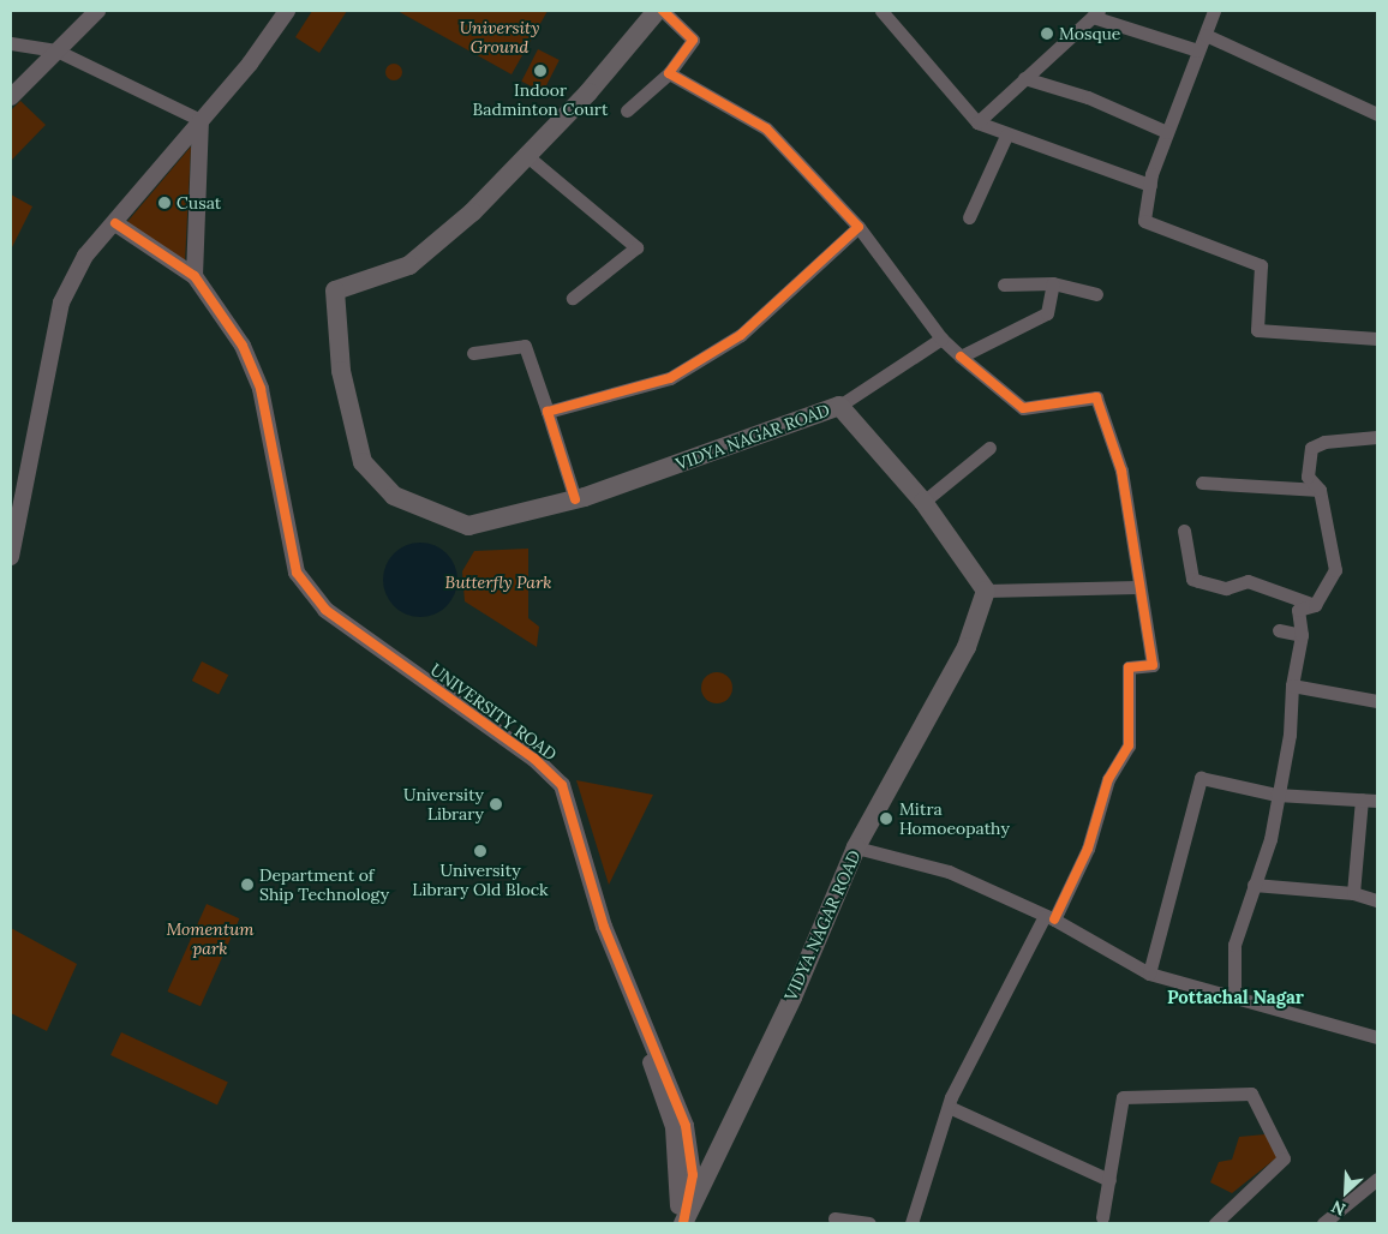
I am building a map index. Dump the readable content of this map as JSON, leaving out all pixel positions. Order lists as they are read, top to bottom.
{
  "streets": {
    "main road": ["VIDYA NAGAR ROAD"],
    "street": ["UNIVERSITY ROAD"]
  },
  "crossings": [
    ["VIDYA NAGAR ROAD", "UNIVERSITY ROAD"]
  ],
  "districts": ["Pottachal Nagar"],
  "parks": ["University Ground", "Butterfly Park", "Momentum park"],
  "places": [
    "Mosque",
    "Indoor Badminton Court",
    "Cusat",
    "University Library",
    "Mitra Homoeopathy",
    "University Library Old Block",
    "Department of Ship Technology"
  ],
  "north": "bottom left"
}
